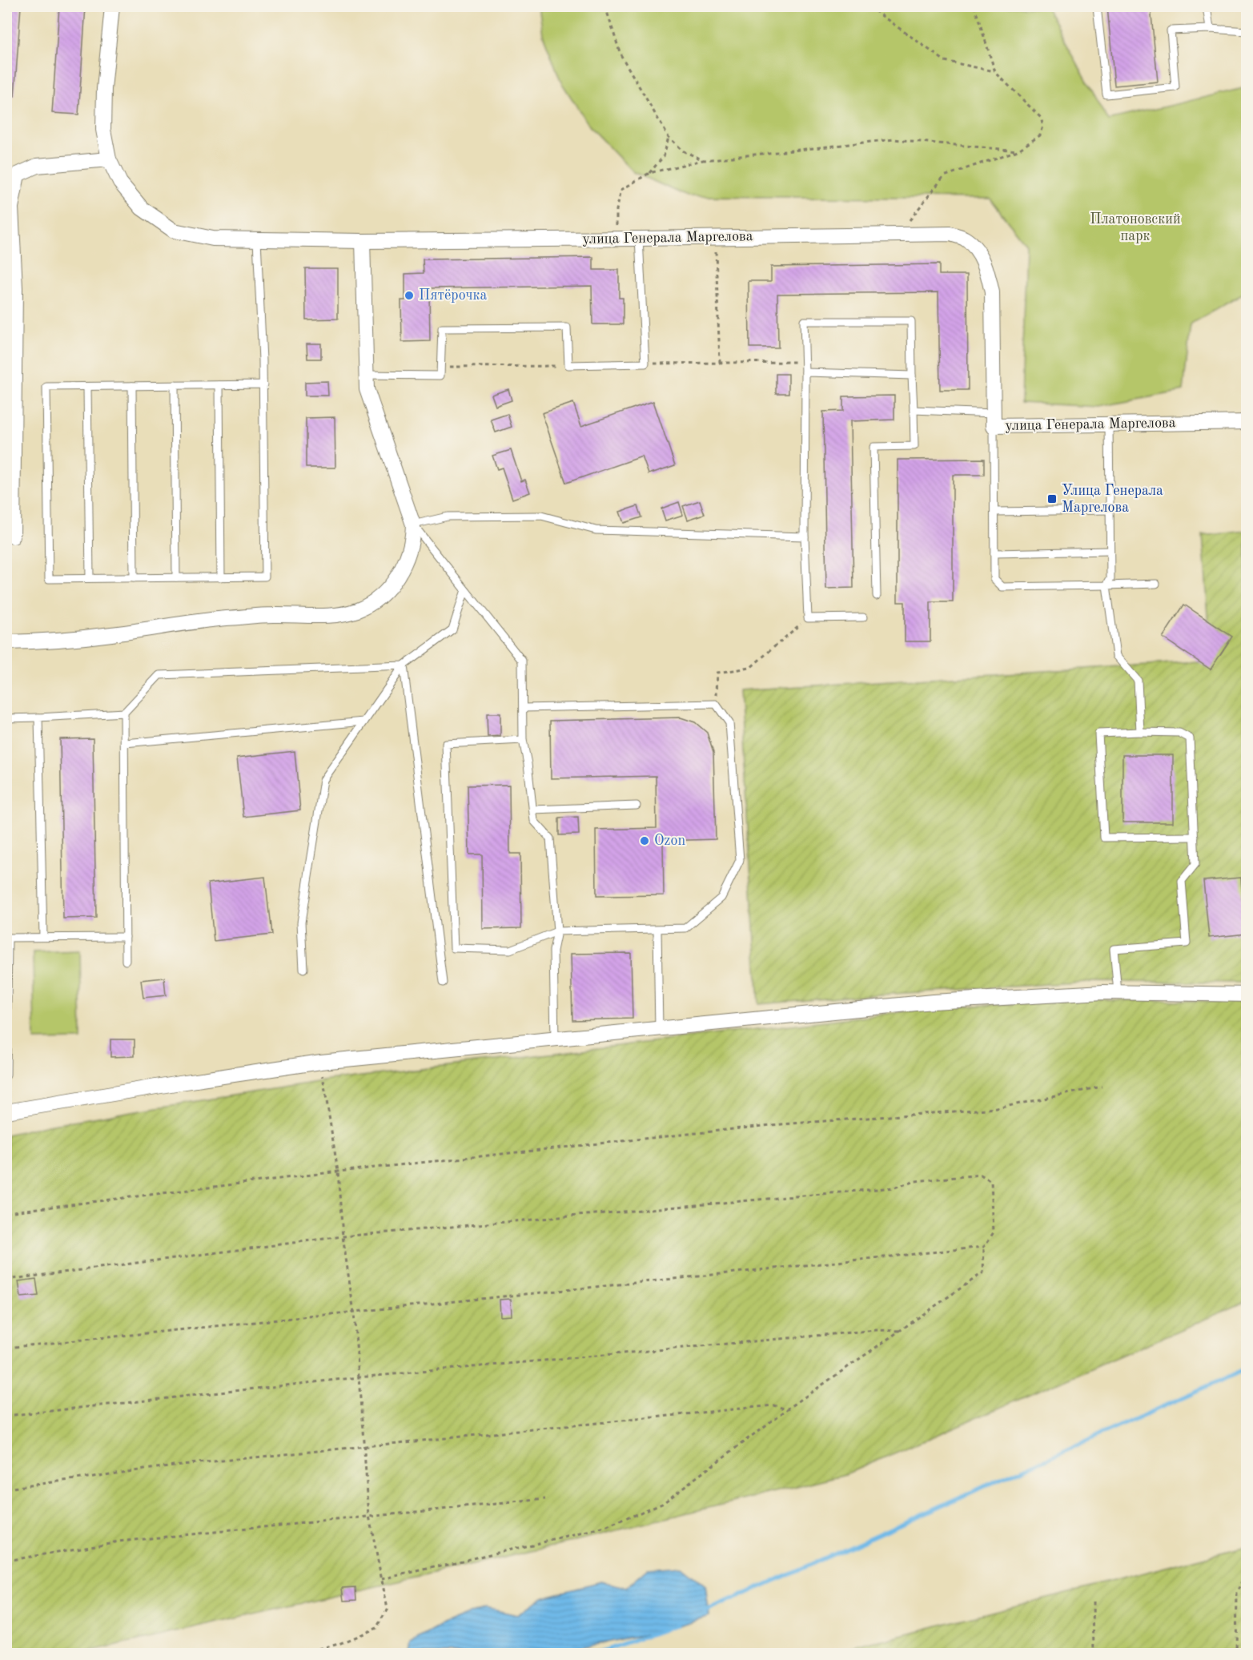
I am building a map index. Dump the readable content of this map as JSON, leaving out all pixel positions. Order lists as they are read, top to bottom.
{
  "streets": {
    "street": ["улица Генерала Маргелова"]
  },
  "parks": ["Платоновский парк"],
  "places": {
    "other": ["Пятёрочка", "Ozon"],
    "transit": ["Улица Генерала Маргелова"]
  }
}
